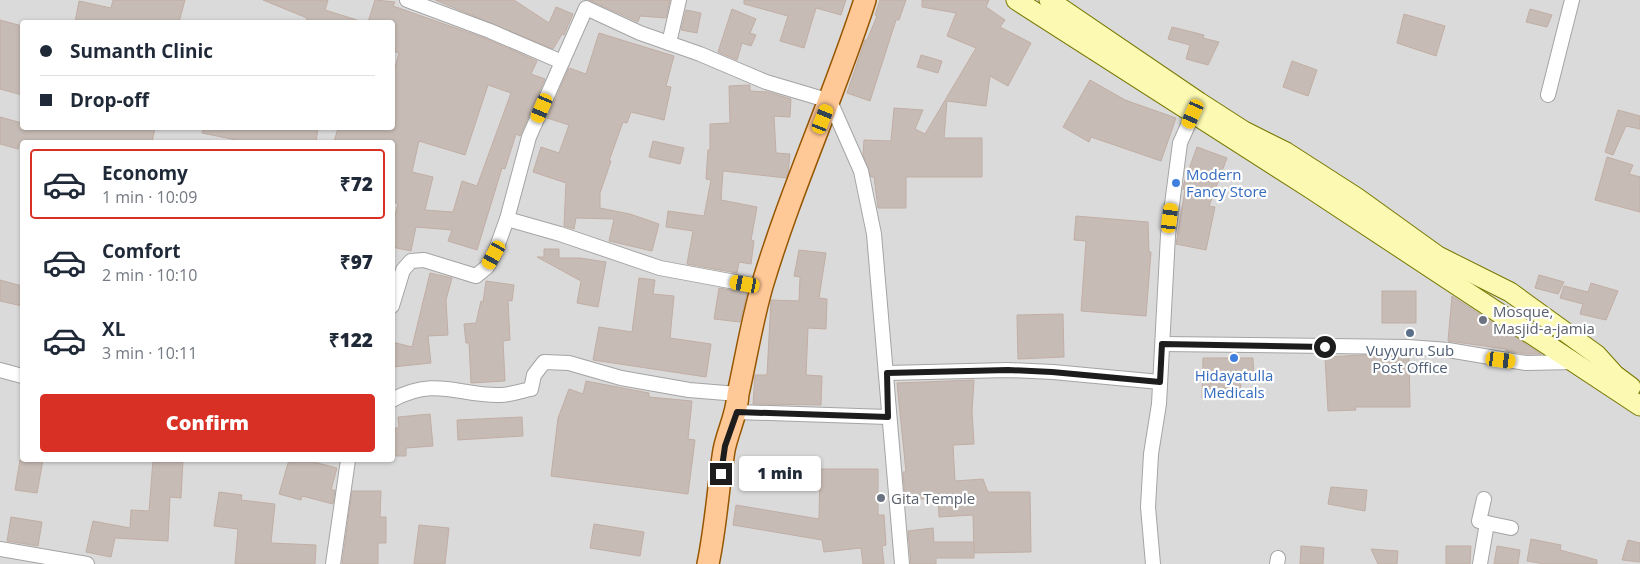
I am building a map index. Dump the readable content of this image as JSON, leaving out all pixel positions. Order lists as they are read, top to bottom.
{
  "places": [
    "Modern Fancy Store",
    "Mosque, Masjid-a-jamia",
    "Vuyyuru Sub Post Office",
    "Hidayatulla Medicals",
    "Gita Temple"
  ],
  "page": {
    "banner": ["Sumanth Clinic", "Drop-off"],
    "list": [
      {
        "name": "Economy",
        "note": "1 min · 10:09",
        "value": "₹72"
      },
      {
        "name": "Comfort",
        "note": "2 min · 10:10",
        "value": "₹97"
      },
      {
        "name": "XL",
        "note": "3 min · 10:11",
        "value": "₹122"
      }
    ],
    "buttons": "Confirm",
    "bubble": "1 min"
  }
}
